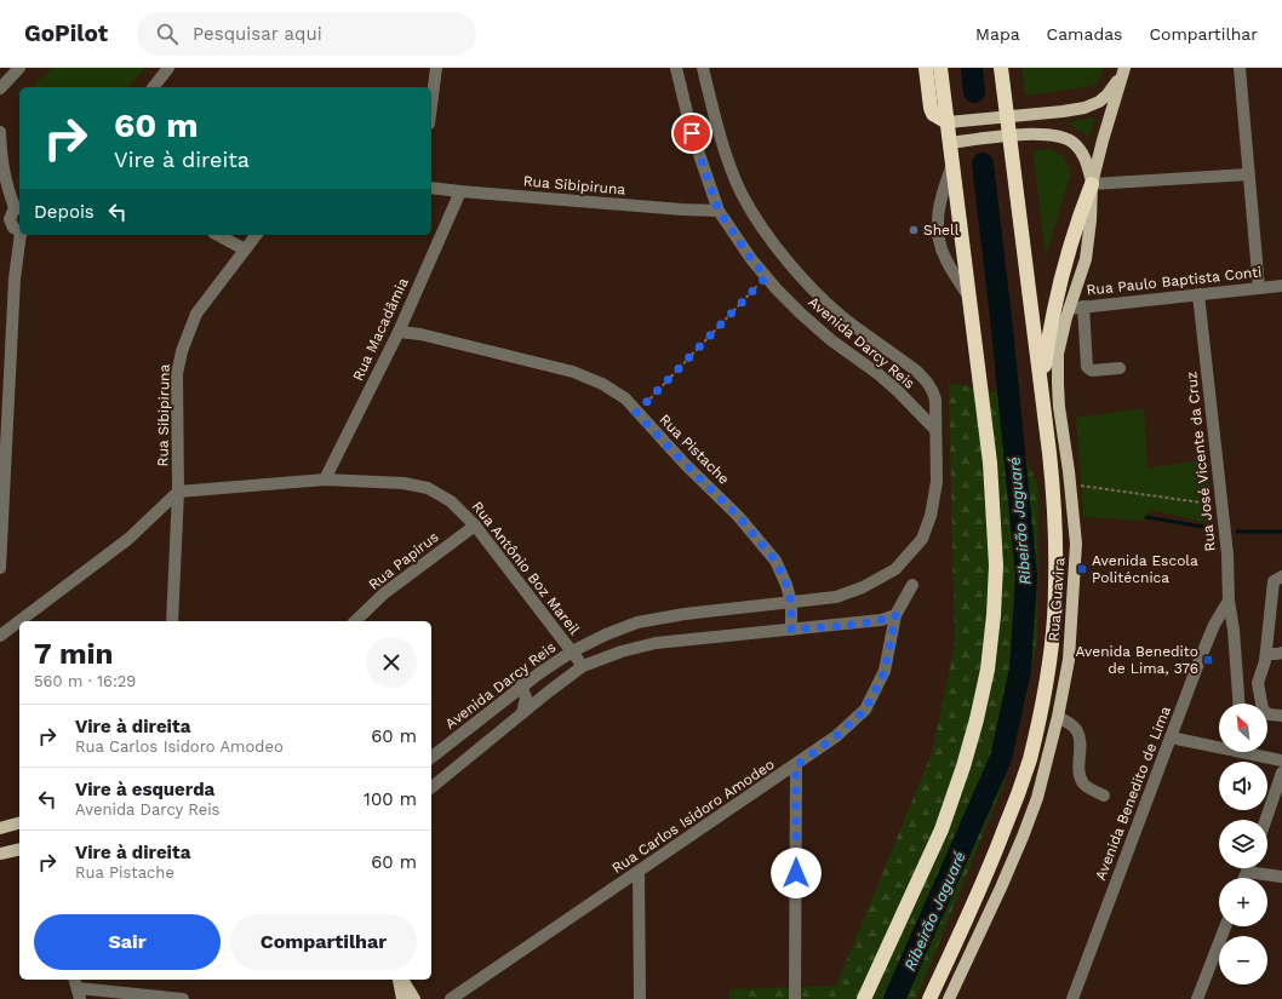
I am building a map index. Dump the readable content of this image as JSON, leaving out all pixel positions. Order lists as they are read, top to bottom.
{
  "streets": {
    "main road": ["Rua Guavira"],
    "street": [
      "Rua Sibipiruna",
      "Rua Paulo Baptista Conti",
      "Rua Macadâmia",
      "Avenida Darcy Reis",
      "Rua Pistache",
      "Rua José Vicente da Cruz",
      "Rua Papirus",
      "Rua Antônio Boz Mareil",
      "Avenida Benedito de Lima",
      "Rua Carlos Isidoro Amodeo"
    ]
  },
  "crossings": [
    ["Rua Sibipiruna", "Rua Macadâmia"],
    ["Rua Sibipiruna", "Avenida Darcy Reis"],
    ["Rua Sibipiruna", "Rua Antônio Boz Mareil"],
    ["Rua Paulo Baptista Conti", "Rua José Vicente da Cruz"],
    ["Rua Paulo Baptista Conti", "Rua Guavira"],
    ["Rua Macadâmia", "Rua Pistache"],
    ["Rua Macadâmia", "Rua Antônio Boz Mareil"],
    ["Avenida Darcy Reis", "Rua Pistache"],
    ["Avenida Darcy Reis", "Rua Antônio Boz Mareil"],
    ["Rua José Vicente da Cruz", "Avenida Benedito de Lima"],
    ["Rua Papirus", "Rua Antônio Boz Mareil"]
  ],
  "water": ["Ribeirão Jaguaré"],
  "places": {
    "other": ["Shell"],
    "transit": ["Avenida Escola Politécnica", "Avenida Benedito de Lima, 376"]
  },
  "north": "top left",
  "page": {
    "header": "GoPilot",
    "search": "Pesquisar aqui",
    "nav": ["Mapa", "Camadas", "Compartilhar"],
    "turn": ["60 m", "Vire à direita"],
    "then": "Depois",
    "heading": ["7 min", "560 m · 16:29"],
    "map_buttons": ["+", "−"],
    "list": [
      {
        "name": "Vire à direita",
        "note": "Rua Carlos Isidoro Amodeo",
        "value": "60 m"
      },
      {
        "name": "Vire à esquerda",
        "note": "Avenida Darcy Reis",
        "value": "100 m"
      },
      {
        "name": "Vire à direita",
        "note": "Rua Pistache",
        "value": "60 m"
      }
    ],
    "buttons": ["Sair", "Compartilhar"]
  }
}
